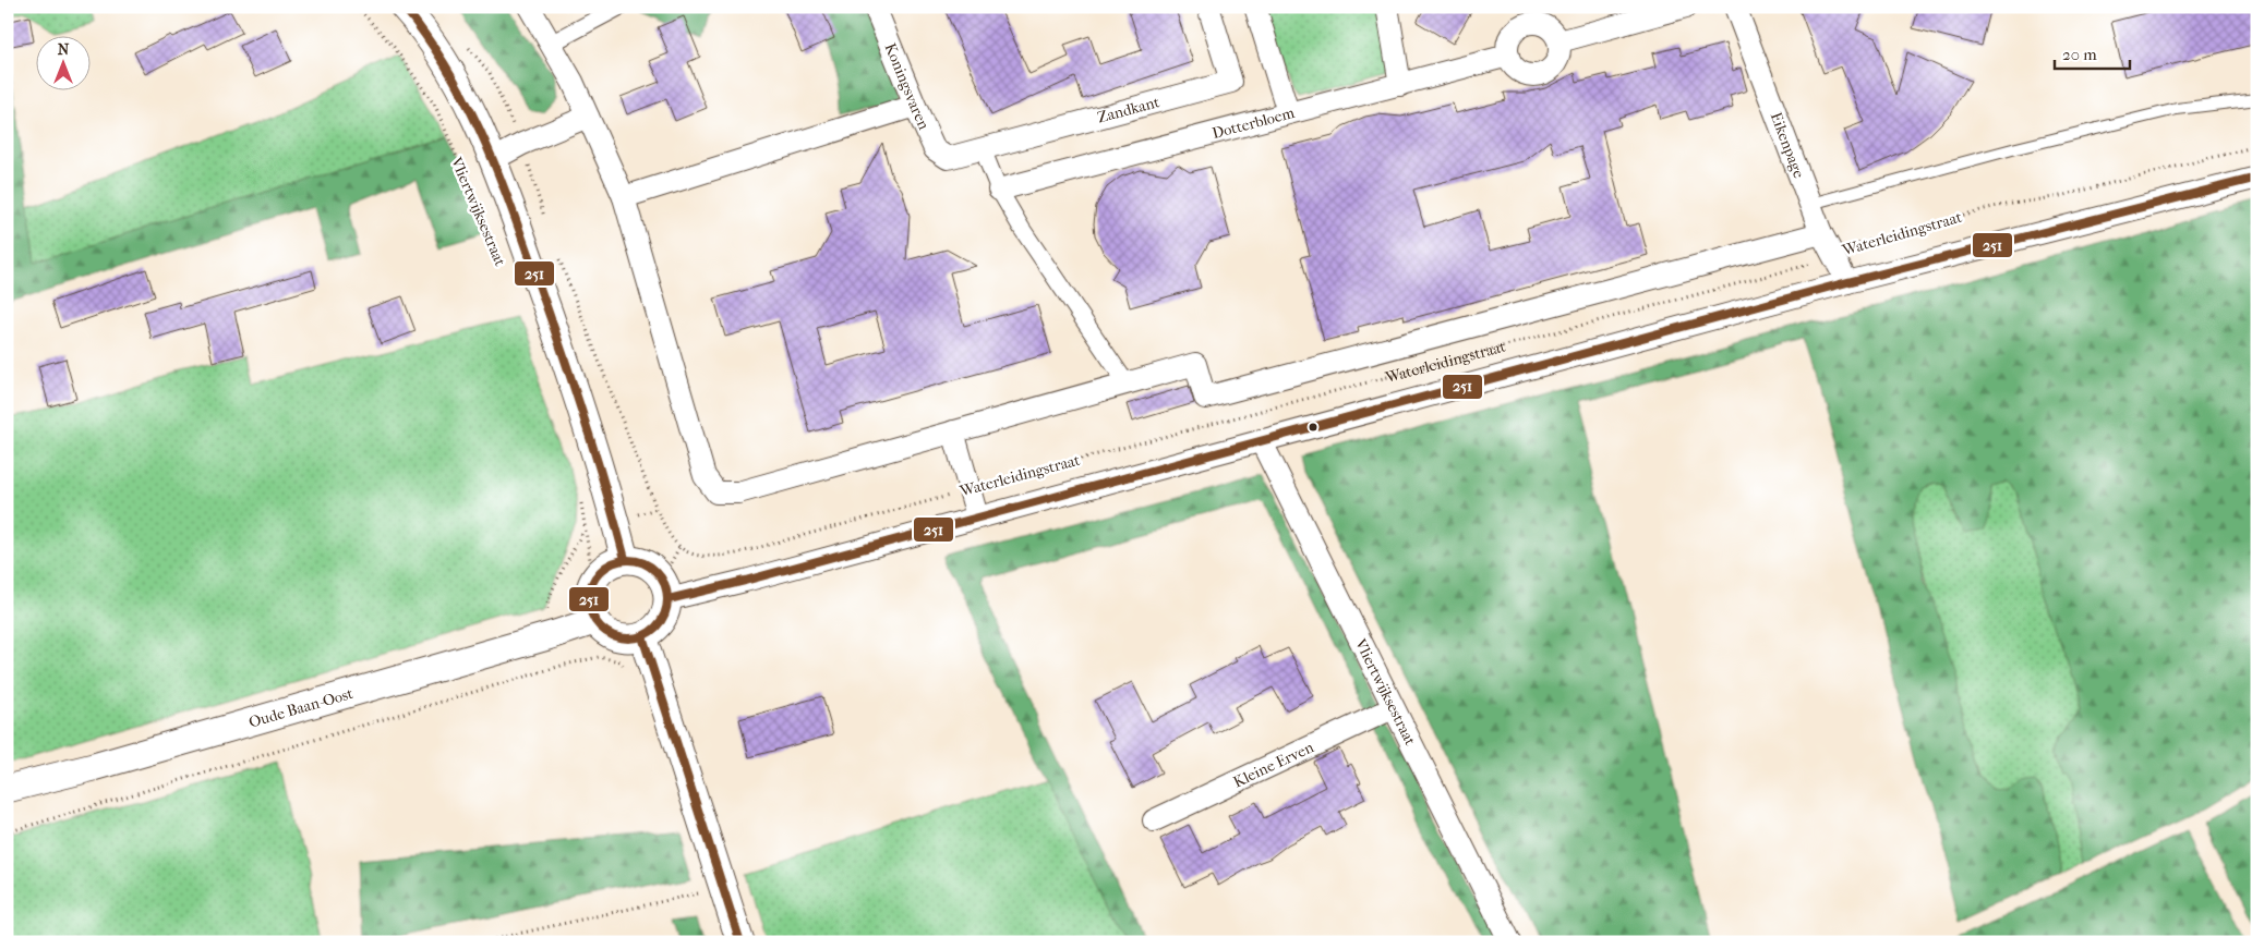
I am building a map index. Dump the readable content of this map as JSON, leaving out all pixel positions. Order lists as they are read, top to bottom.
{
  "streets": {
    "street": [
      "Koningsvaren",
      "Zandkant",
      "Dotterbloem",
      "Eikenpage",
      "Vliertwijksestraat",
      "Waterleidingstraat",
      "Oude Baan-Oost",
      "Kleine Erven"
    ]
  },
  "crossings": [
    ["Koningsvaren", "Zandkant"],
    ["Eikenpage", "Waterleidingstraat"],
    ["Vliertwijksestraat", "Waterleidingstraat"],
    ["Vliertwijksestraat", "Oude Baan-Oost"],
    ["Vliertwijksestraat", "Kleine Erven"],
    ["Waterleidingstraat", "Oude Baan-Oost"]
  ],
  "lines": ["transit line 251"],
  "scale_bar": "20 m",
  "north": "top"
}
